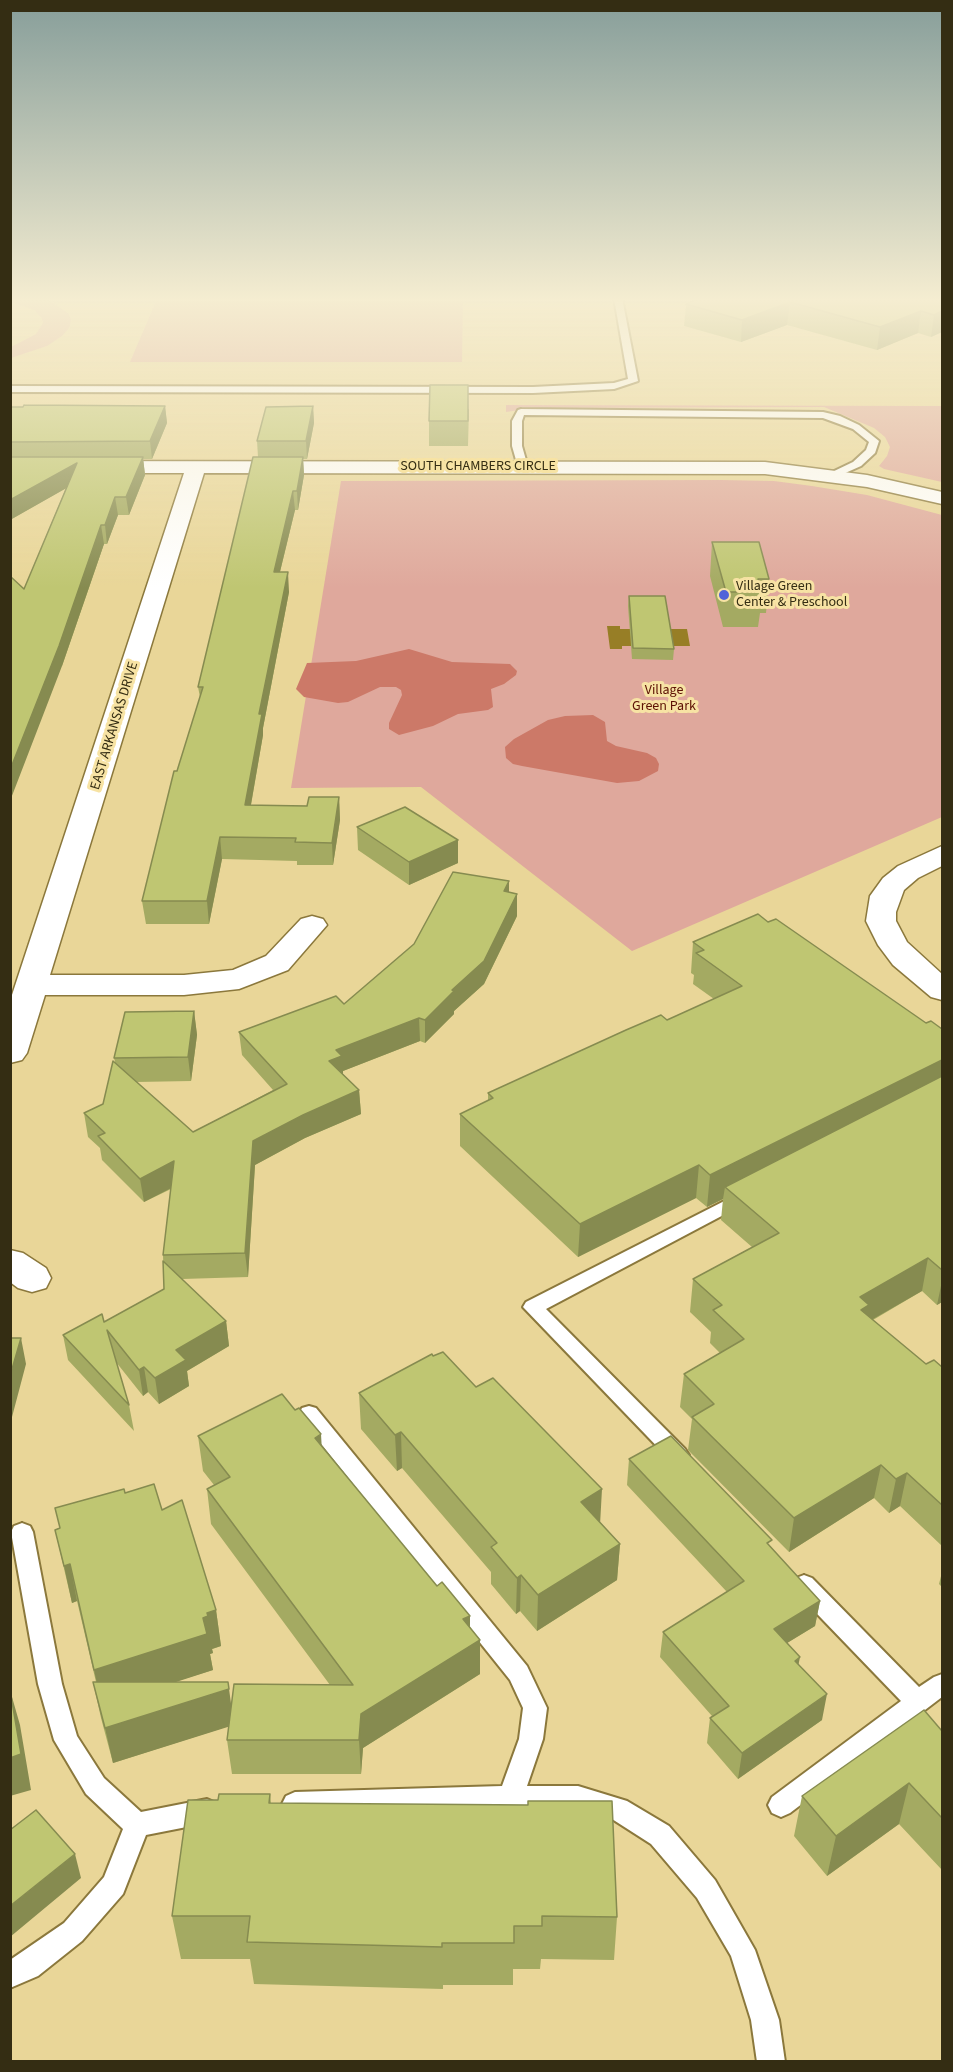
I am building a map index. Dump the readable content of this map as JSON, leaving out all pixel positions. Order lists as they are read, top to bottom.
{
  "streets": {
    "street": ["SOUTH CHAMBERS CIRCLE", "EAST ARKANSAS DRIVE"]
  },
  "crossings": [
    ["SOUTH CHAMBERS CIRCLE", "EAST ARKANSAS DRIVE"]
  ],
  "parks": ["Village Green Park"],
  "places": ["Village Green Center & Preschool"]
}
